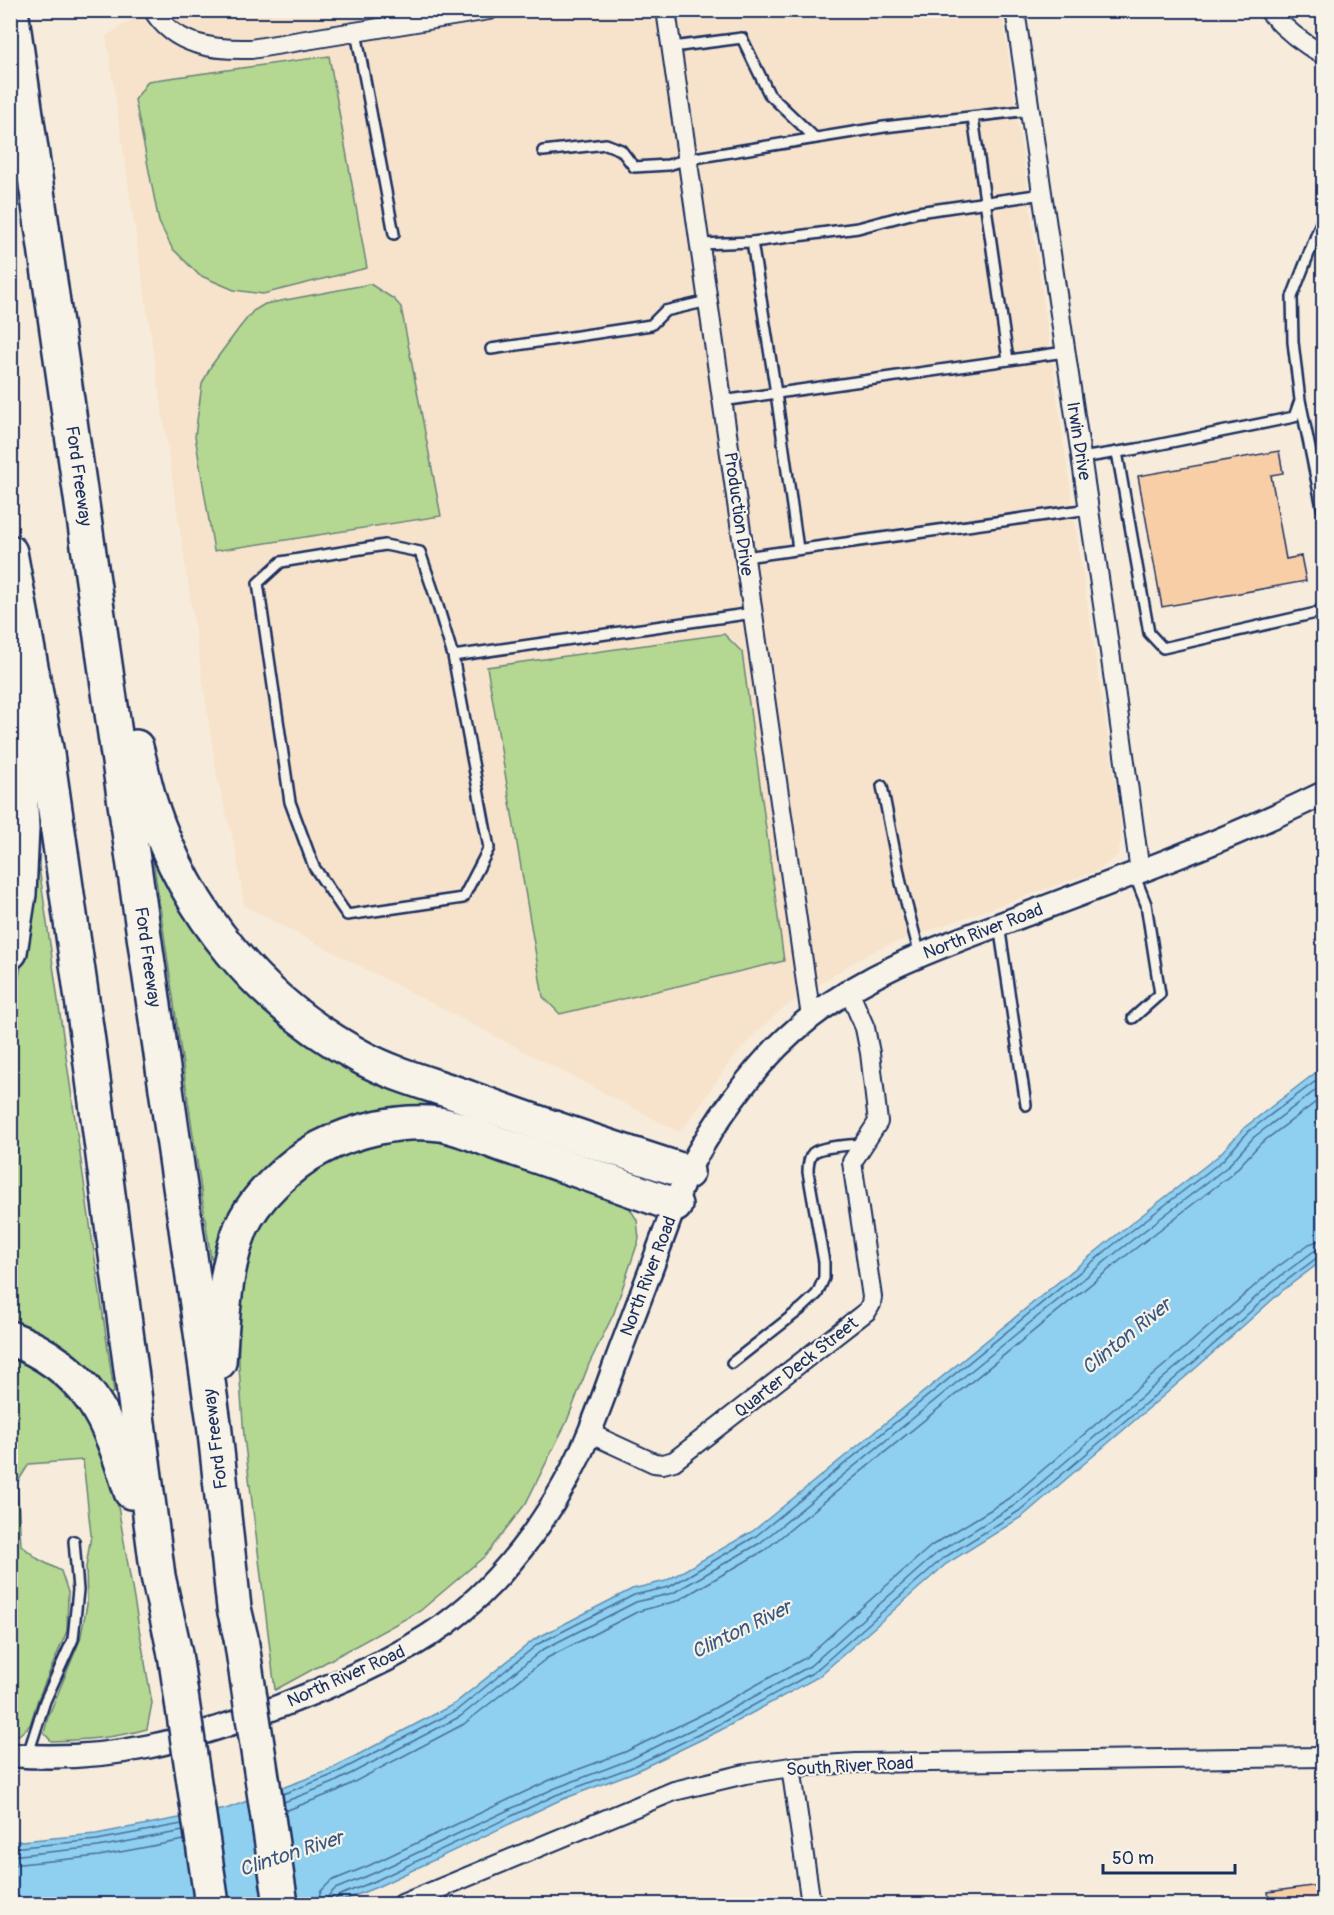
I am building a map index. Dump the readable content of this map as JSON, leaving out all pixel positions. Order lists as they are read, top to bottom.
{
  "streets": {
    "highway": ["Ford Freeway"],
    "street": [
      "Irwin Drive",
      "Production Drive",
      "North River Road",
      "Quarter Deck Street",
      "South River Road"
    ]
  },
  "crossings": [
    ["Irwin Drive", "North River Road"],
    ["Production Drive", "North River Road"],
    ["North River Road", "Quarter Deck Street"]
  ],
  "water": ["Clinton River"],
  "scale_bar": "50 m"
}
